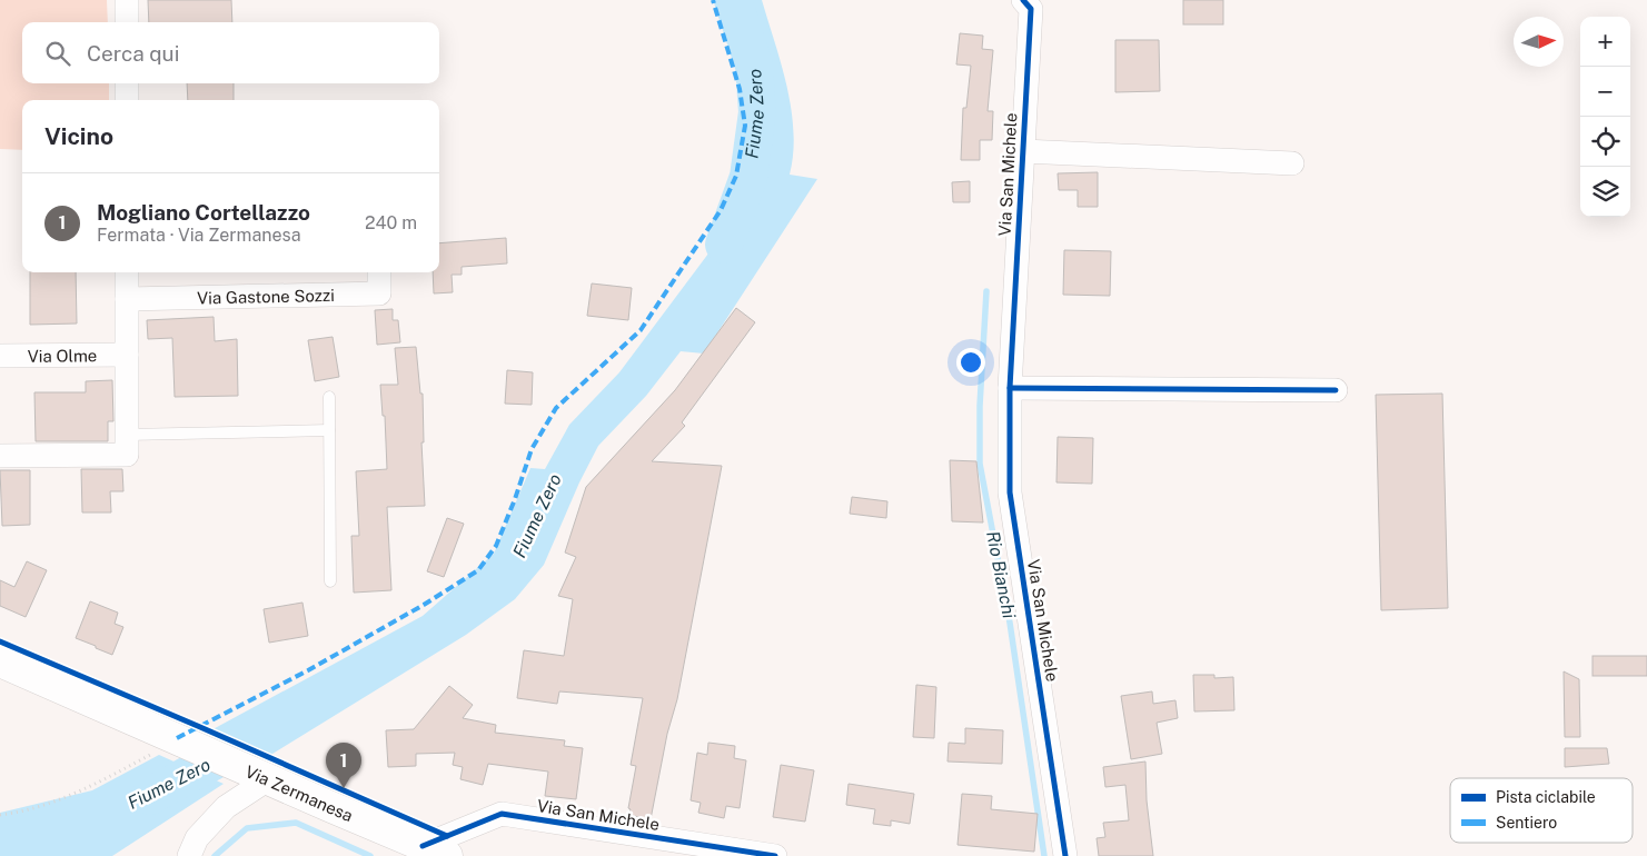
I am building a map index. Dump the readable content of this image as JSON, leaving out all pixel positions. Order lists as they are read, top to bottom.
{
  "streets": {
    "main road": ["Via Zermanesa"],
    "street": ["Via San Michele", "Via Gastone Sozzi", "Via Olme"]
  },
  "crossings": [
    ["Via San Michele", "Via Zermanesa"]
  ],
  "water": ["Fiume Zero", "Rio Bianchi"],
  "legend": ["Pista ciclabile", "Sentiero"],
  "north": "right",
  "page": {
    "map_buttons": ["+", "−"],
    "search": "Cerca qui",
    "heading": "Vicino",
    "list": [
      {
        "mark": "1",
        "name": "Mogliano Cortellazzo",
        "note": "Fermata · Via Zermanesa",
        "value": "240 m"
      }
    ],
    "pins": "1"
  }
}
